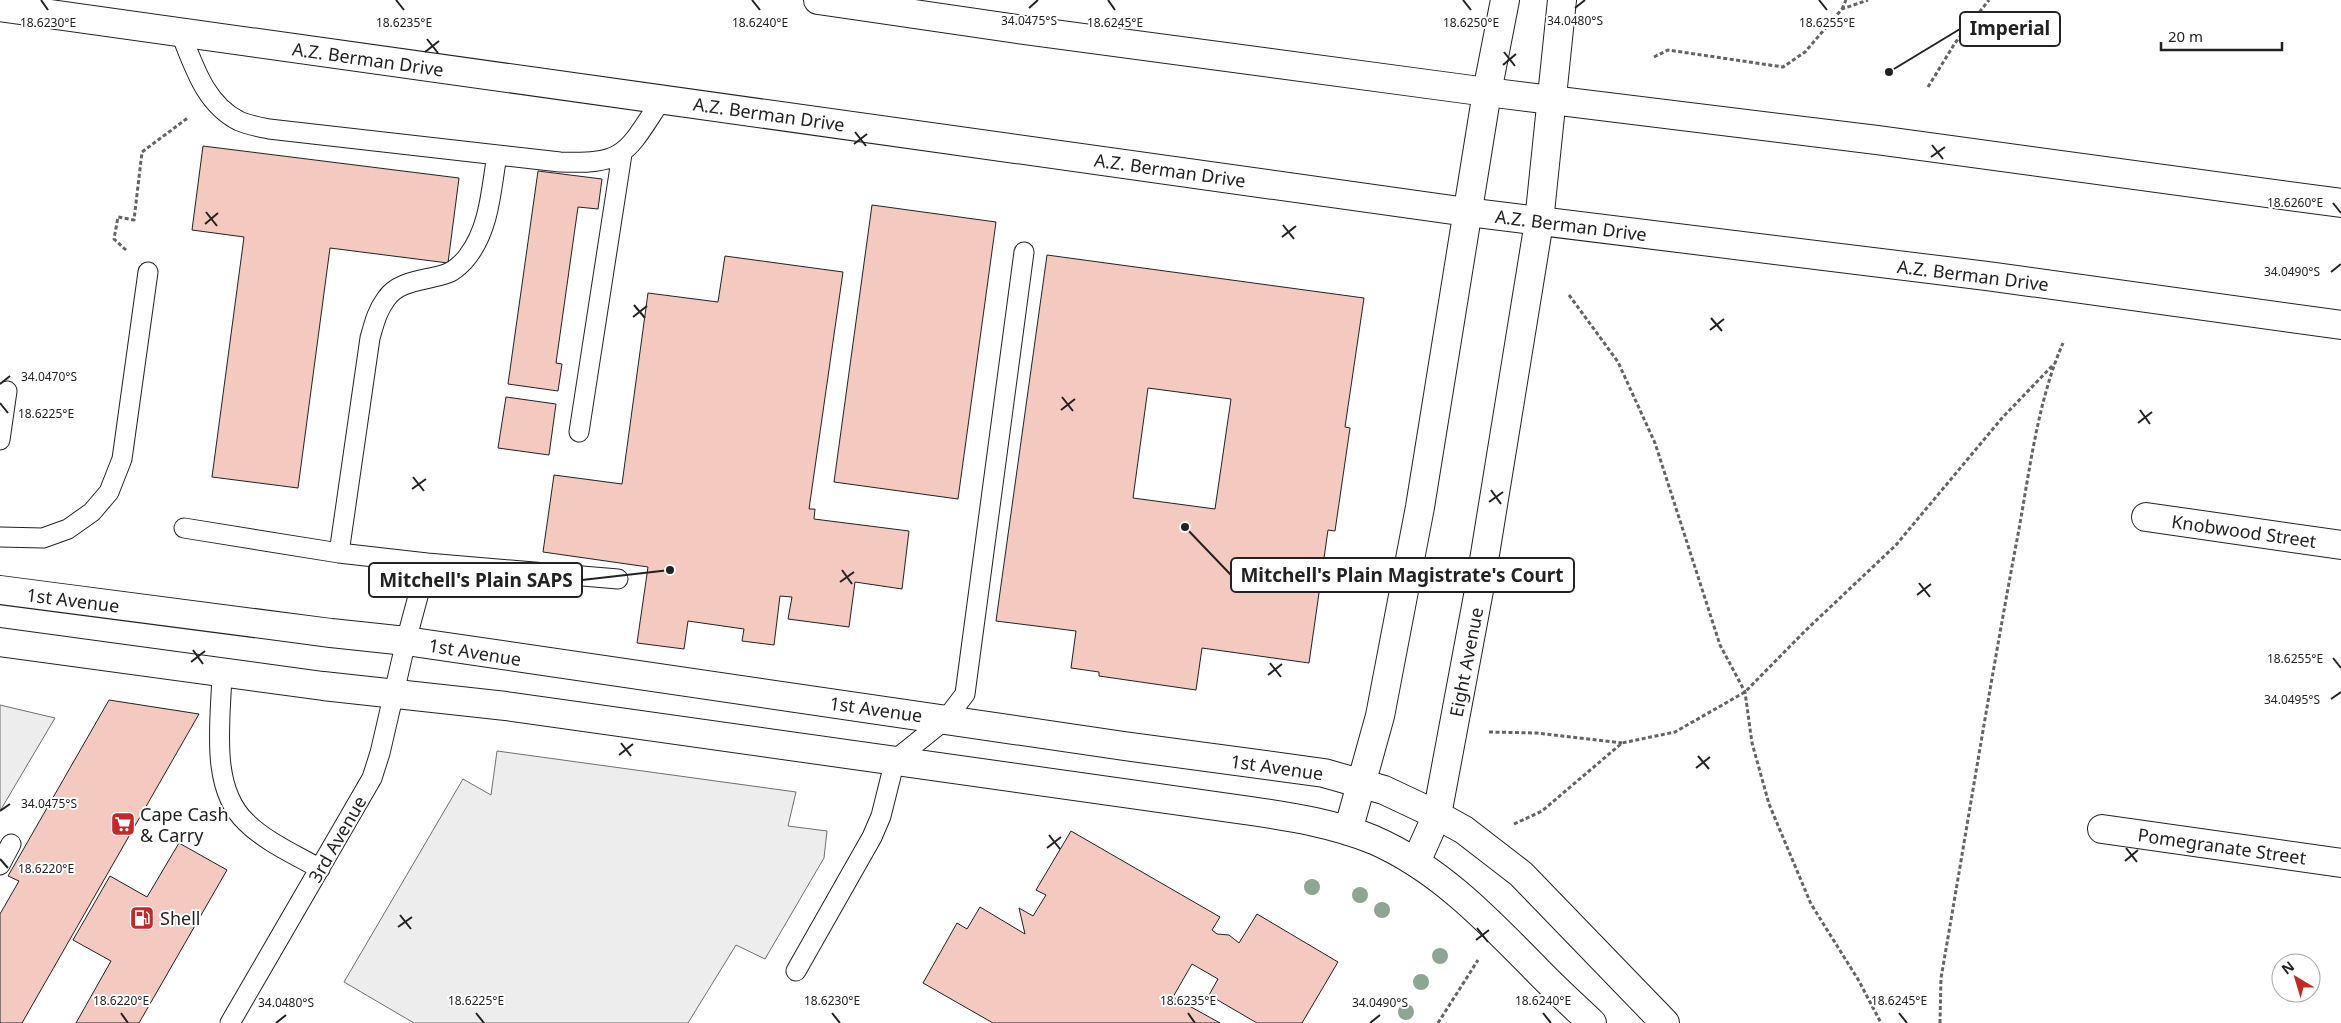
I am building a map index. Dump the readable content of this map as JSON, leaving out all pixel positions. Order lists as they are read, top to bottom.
{
  "streets": {
    "street": [
      "A.Z. Berman Drive",
      "Knobwood Street",
      "1st Avenue",
      "Eight Avenue",
      "Pomegranate Street"
    ],
    "lane": ["3rd Avenue"]
  },
  "crossings": [
    ["A.Z. Berman Drive", "Eight Avenue"],
    ["1st Avenue", "Eight Avenue"],
    ["1st Avenue", "3rd Avenue"]
  ],
  "places": {
    "other": ["Imperial", "Mitchell's Plain Magistrate's Court", "Mitchell's Plain SAPS"],
    "supermarket": ["Cape Cash & Carry"],
    "fuel station": ["Shell"]
  },
  "scale_bar": "20 m",
  "north": "top left",
  "coordinates": [
    "34.0475°S",
    "34.0480°S",
    "18.6245°E",
    "18.6230°E",
    "18.6235°E",
    "18.6240°E",
    "18.6250°E",
    "18.6255°E",
    "18.6260°E",
    "34.0490°S",
    "34.0470°S",
    "18.6225°E",
    "34.0495°S",
    "18.6220°E"
  ]
}
